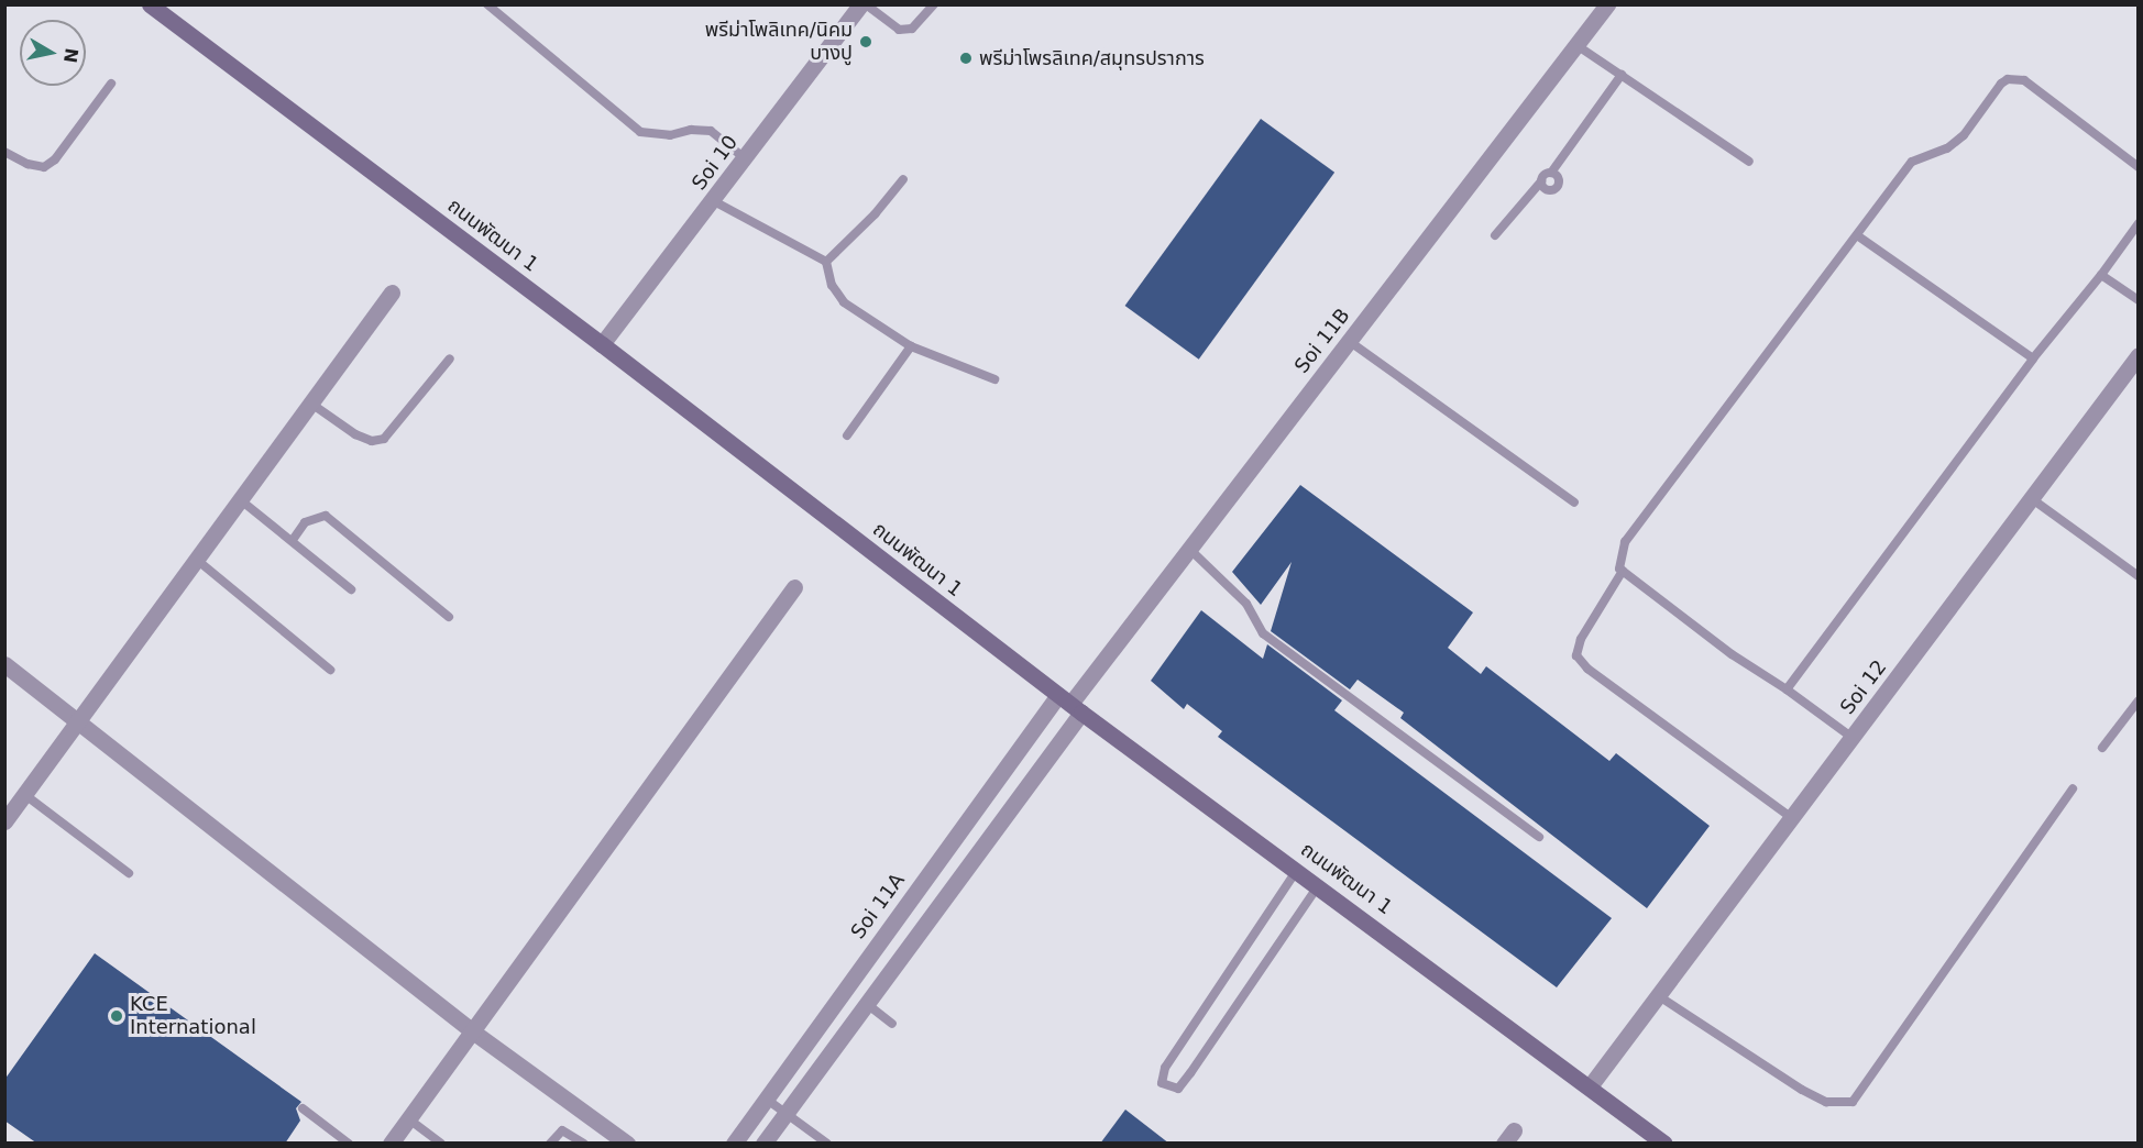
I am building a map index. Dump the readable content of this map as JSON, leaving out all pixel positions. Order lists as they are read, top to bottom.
{
  "streets": {
    "main road": ["ถนนพัฒนา 1"],
    "street": [
      "Soi 10",
      "Soi 11B",
      "Soi 12",
      "Soi 11A"
    ]
  },
  "crossings": [
    ["Soi 10", "ถนนพัฒนา 1"],
    ["ถนนพัฒนา 1", "Soi 11B"],
    ["ถนนพัฒนา 1", "Soi 12"],
    ["ถนนพัฒนา 1", "Soi 11A"],
    ["Soi 11B", "Soi 11A"]
  ],
  "places": ["พรีม่าโพลิเทค/นิคม บางปู", "พรีม่าโพรลิเทค/สมุทรปราการ", "KCE International"],
  "north": "right"
}
